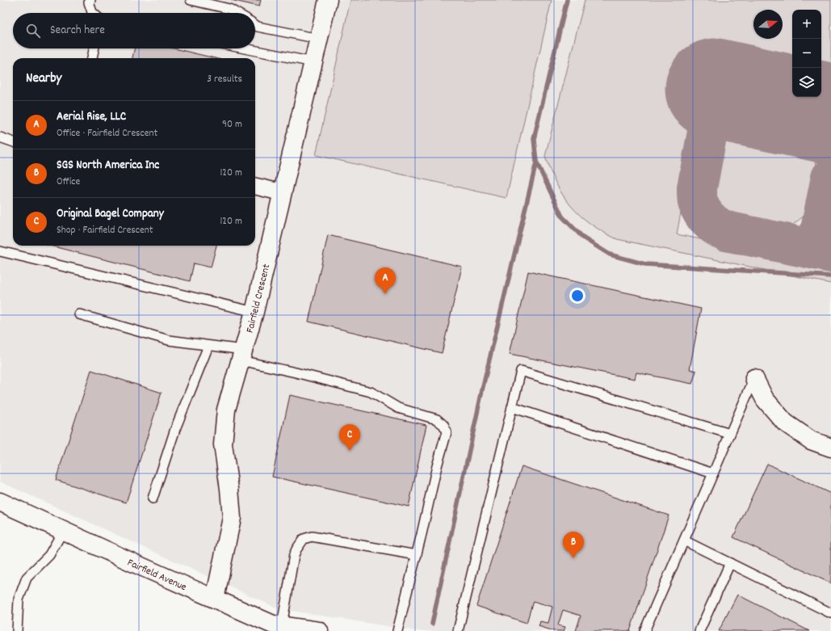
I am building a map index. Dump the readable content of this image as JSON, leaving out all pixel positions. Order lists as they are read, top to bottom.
{
  "streets": {
    "street": ["Fairfield Crescent", "Fairfield Avenue"]
  },
  "crossings": [
    ["Fairfield Crescent", "Fairfield Avenue"]
  ],
  "north": "right",
  "page": {
    "map_buttons": ["+", "−"],
    "search": "Search here",
    "heading": ["Nearby", "3 results"],
    "list": [
      {
        "mark": "A",
        "name": "Aerial Rise, LLC",
        "note": "Office · Fairfield Crescent",
        "value": "90 m"
      },
      {
        "mark": "B",
        "name": "SGS North America Inc",
        "note": "Office",
        "value": "120 m"
      },
      {
        "mark": "C",
        "name": "Original Bagel Company",
        "note": "Shop · Fairfield Crescent",
        "value": "120 m"
      }
    ],
    "pins": ["A", "C", "B"]
  }
}
